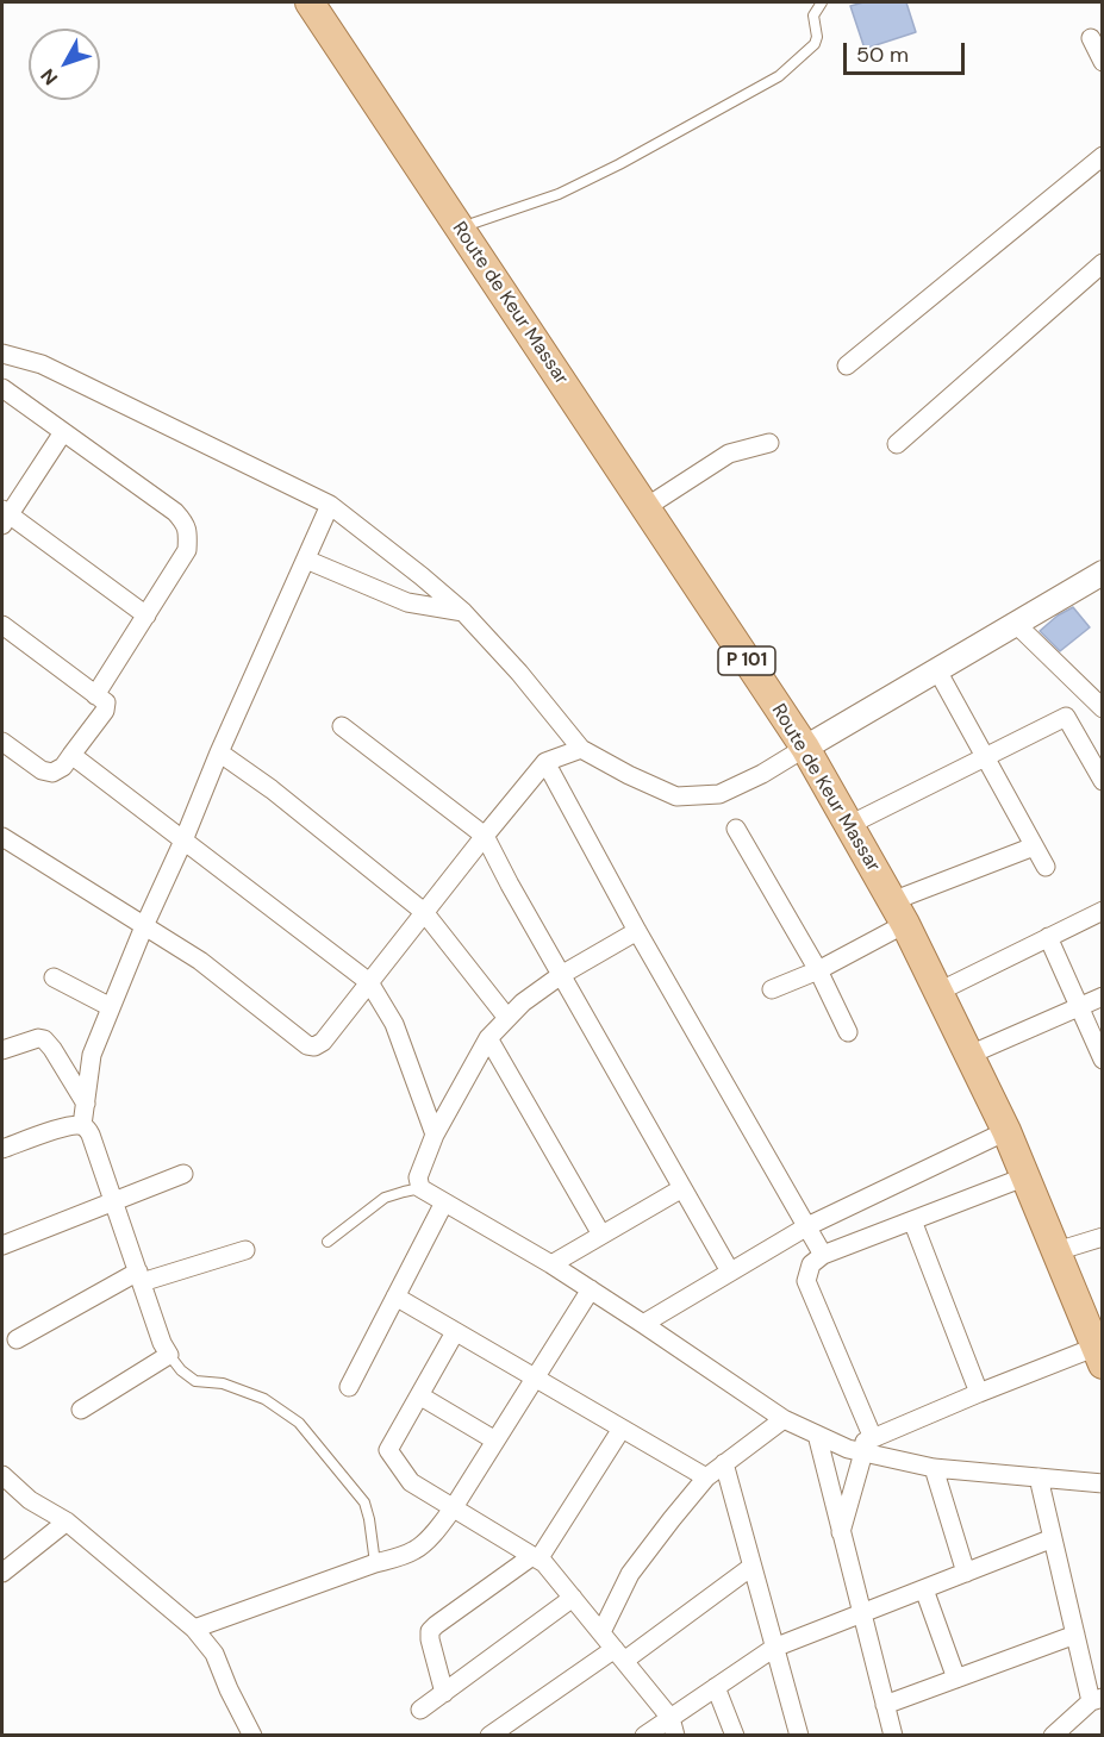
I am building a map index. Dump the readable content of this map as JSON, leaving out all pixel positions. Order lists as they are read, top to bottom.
{
  "streets": {
    "main road": ["Route de Keur Massar", "P 101"]
  },
  "scale_bar": "50 m",
  "north": "bottom left"
}
